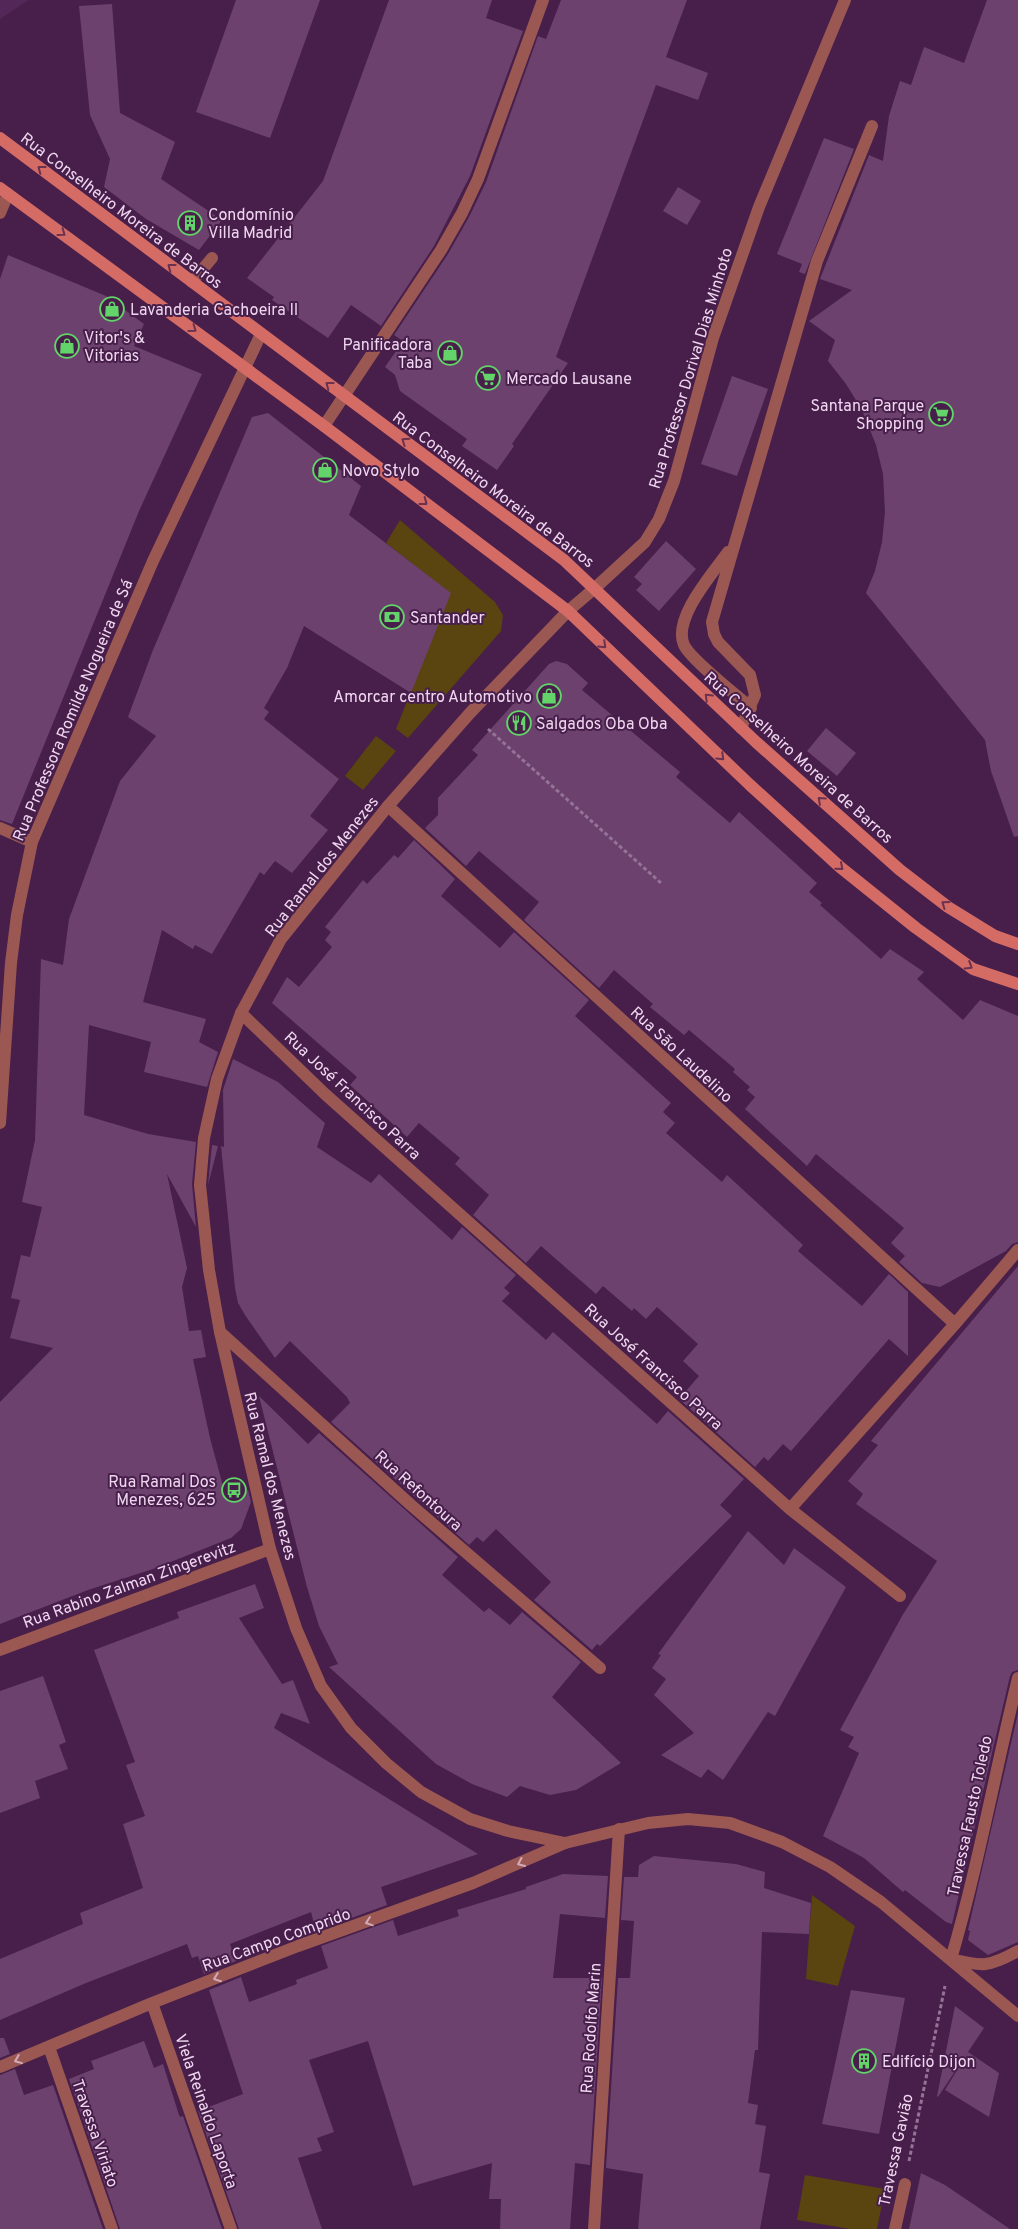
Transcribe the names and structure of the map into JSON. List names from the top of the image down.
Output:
{
  "streets": {
    "main road": ["Rua Conselheiro Moreira de Barros"],
    "street": [
      "Rua Professor Dorival Dias Minhoto",
      "Rua Professora Romilde Nogueira de Sá",
      "Rua Ramal dos Menezes",
      "Rua São Laudelino",
      "Rua José Francisco Parra",
      "Rua Refontoura",
      "Rua Rabino Zalman Zingerevitz",
      "Travessa Fausto Toledo",
      "Rua Campo Comprido",
      "Rua Rodolfo Marin",
      "Viela Reinaldo Laporta",
      "Travessa Viriato",
      "Travessa Gavião"
    ]
  },
  "crossings": [
    ["Rua Conselheiro Moreira de Barros", "Rua Professor Dorival Dias Minhoto"],
    ["Rua Conselheiro Moreira de Barros", "Rua Professora Romilde Nogueira de Sá"],
    ["Rua Conselheiro Moreira de Barros", "Rua Ramal dos Menezes"],
    ["Rua Professor Dorival Dias Minhoto", "Rua Ramal dos Menezes"],
    ["Rua Ramal dos Menezes", "Rua São Laudelino"],
    ["Rua Ramal dos Menezes", "Rua José Francisco Parra"],
    ["Rua Ramal dos Menezes", "Rua Refontoura"],
    ["Rua Ramal dos Menezes", "Rua Rabino Zalman Zingerevitz"],
    ["Rua Ramal dos Menezes", "Travessa Fausto Toledo"],
    ["Rua Ramal dos Menezes", "Rua Campo Comprido"],
    ["Rua Ramal dos Menezes", "Rua Rodolfo Marin"],
    ["Rua Ramal dos Menezes", "Travessa Gavião"],
    ["Travessa Fausto Toledo", "Travessa Gavião"],
    ["Rua Campo Comprido", "Viela Reinaldo Laporta"],
    ["Rua Campo Comprido", "Travessa Viriato"]
  ],
  "one_way": ["Rua Campo Comprido"],
  "places": {
    "building": ["Condomínio Villa Madrid", "Edifício Dijon"],
    "shop": [
      "Lavanderia Cachoeira II",
      "Vitor's & Vitorias",
      "Panificadora Taba",
      "Novo Stylo",
      "Amorcar centro Automotivo"
    ],
    "supermarket": ["Mercado Lausane", "Santana Parque Shopping"],
    "bank": ["Santander"],
    "restaurant": ["Salgados Oba Oba"],
    "bus stop": ["Rua Ramal Dos Menezes, 625"]
  }
}
